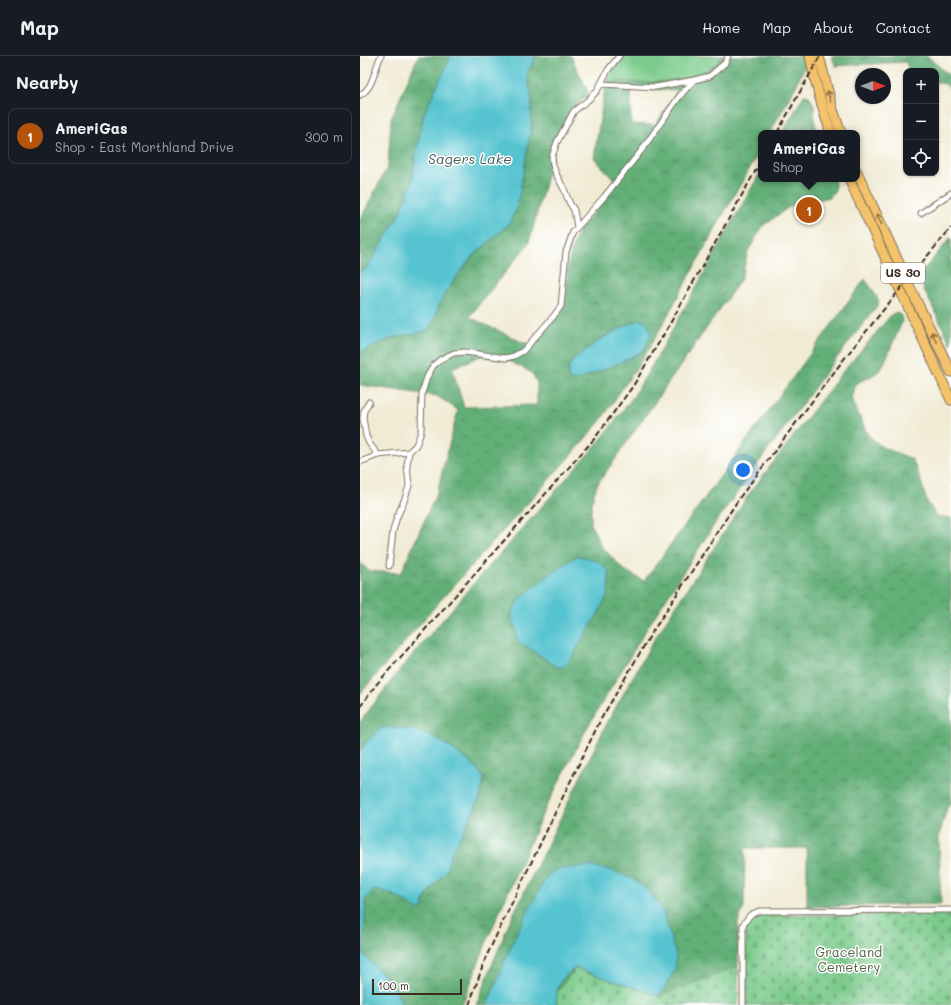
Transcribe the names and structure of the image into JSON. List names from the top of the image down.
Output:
{
  "streets": {
    "highway": ["US 30"]
  },
  "water": ["Sagers Lake"],
  "parks": ["Graceland Cemetery"],
  "scale_bar": "100 m",
  "north": "right",
  "page": {
    "header": "Map",
    "nav": [
      "Home",
      "Map",
      "About",
      "Contact"
    ],
    "heading": "Nearby",
    "map_buttons": ["+", "−"],
    "list": [
      {
        "mark": "1",
        "name": "AmeriGas",
        "note": "Shop · East Morthland Drive",
        "value": "300 m"
      }
    ],
    "popup": ["AmeriGas", "Shop"],
    "pins": "1",
    "scale": "100 m"
  }
}
